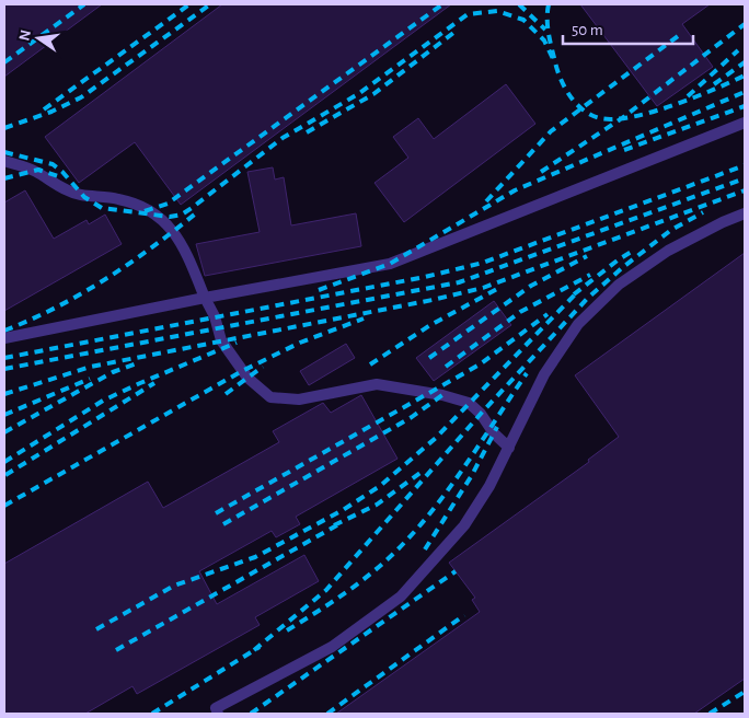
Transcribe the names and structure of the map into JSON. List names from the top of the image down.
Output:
{
  "scale_bar": "50 m",
  "north": "left"
}
